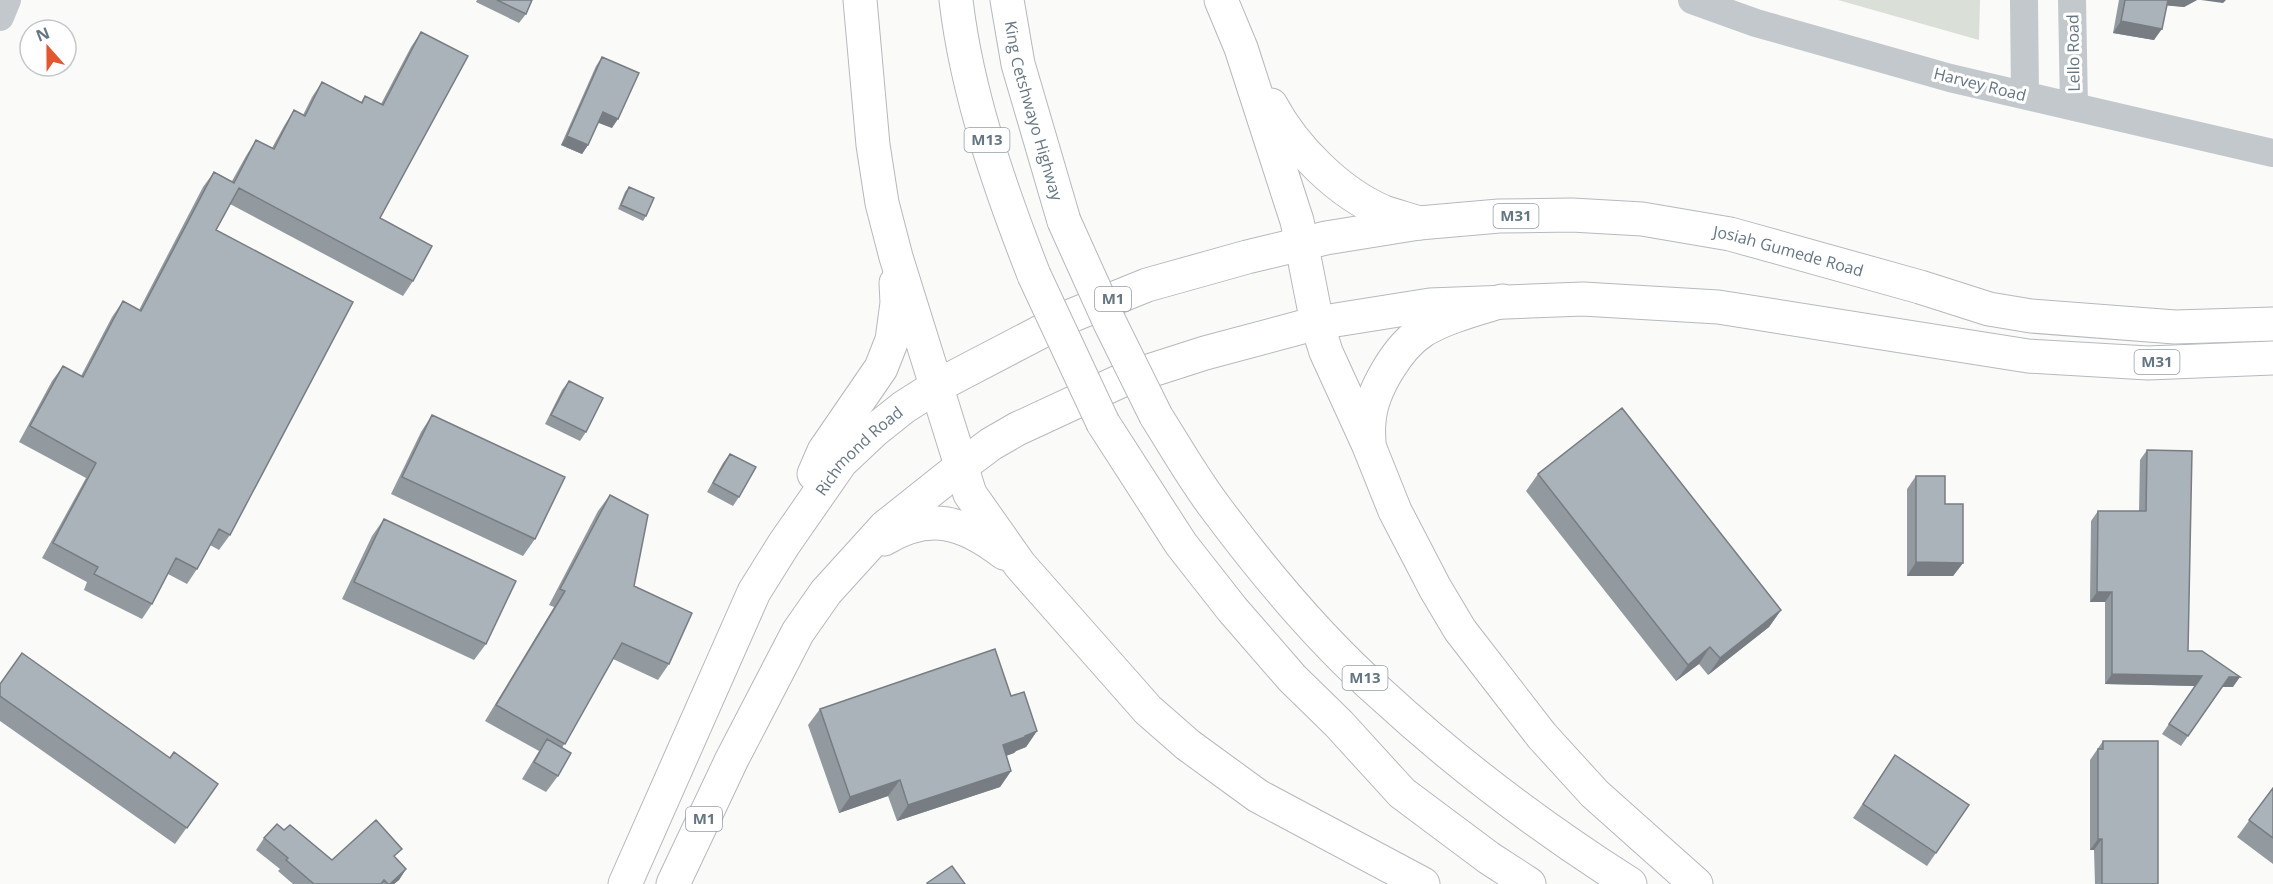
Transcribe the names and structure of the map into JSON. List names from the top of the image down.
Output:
{
  "streets": {
    "main road": [
      "King Cetshwayo Highway",
      "M13",
      "M31",
      "Josiah Gumede Road",
      "M1",
      "Richmond Road"
    ],
    "street": ["Lello Road", "Harvey Road"]
  },
  "crossings": [
    ["Lello Road", "Harvey Road"],
    ["M31", "M1"],
    ["Josiah Gumede Road", "Richmond Road"]
  ],
  "north": "top"
}
